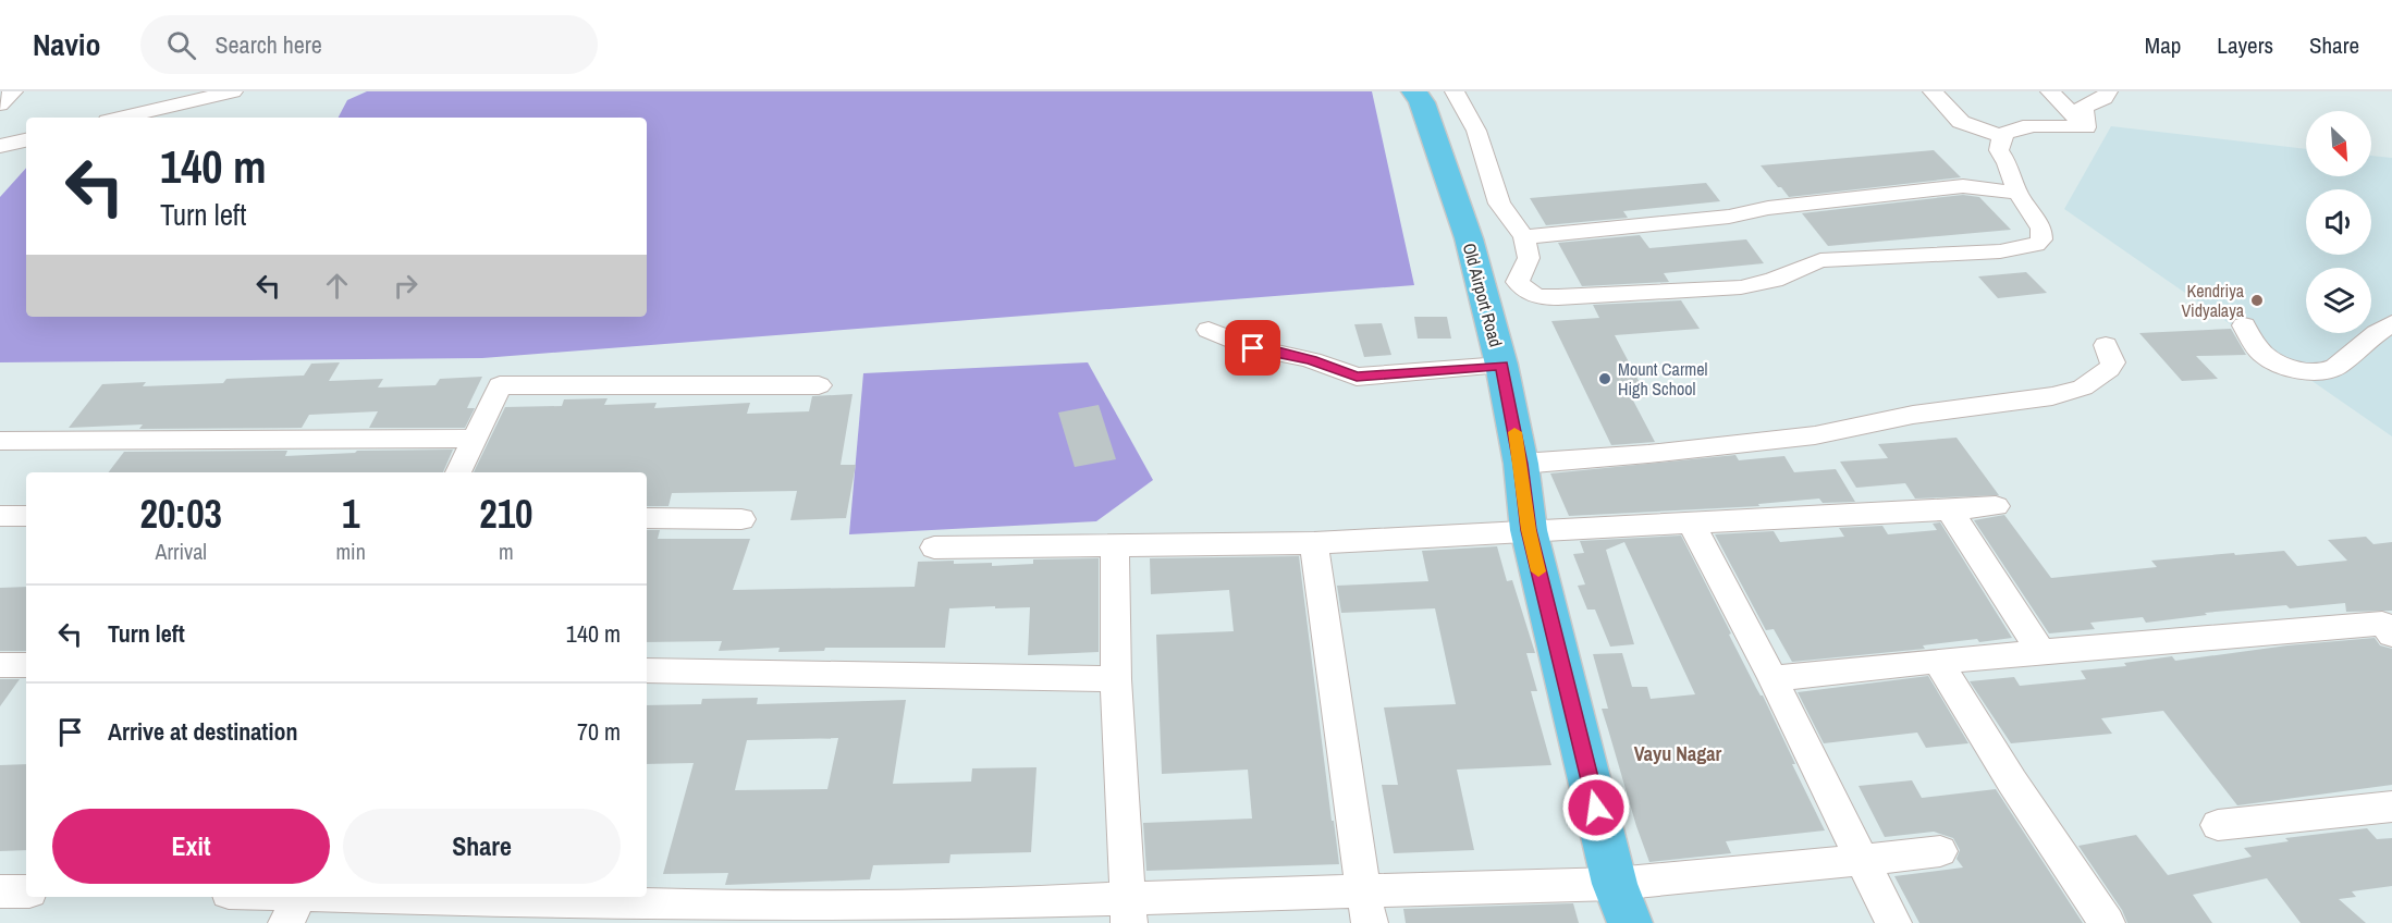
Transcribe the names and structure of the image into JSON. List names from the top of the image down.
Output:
{
  "streets": {
    "main road": ["Old Airport Road"]
  },
  "districts": ["Vayu Nagar"],
  "places": ["Kendriya Vidyalaya", "Mount Carmel High School"],
  "north": "bottom right",
  "page": {
    "header": "Navio",
    "search": "Search here",
    "nav": ["Map", "Layers", "Share"],
    "turn": ["140 m", "Turn left"],
    "eta": [
      "20:03",
      "Arrival",
      "1",
      "min",
      "210",
      "m"
    ],
    "list": [
      {
        "name": "Turn left",
        "value": "140 m"
      },
      {
        "name": "Arrive at destination",
        "value": "70 m"
      }
    ],
    "buttons": ["Exit", "Share"]
  }
}
